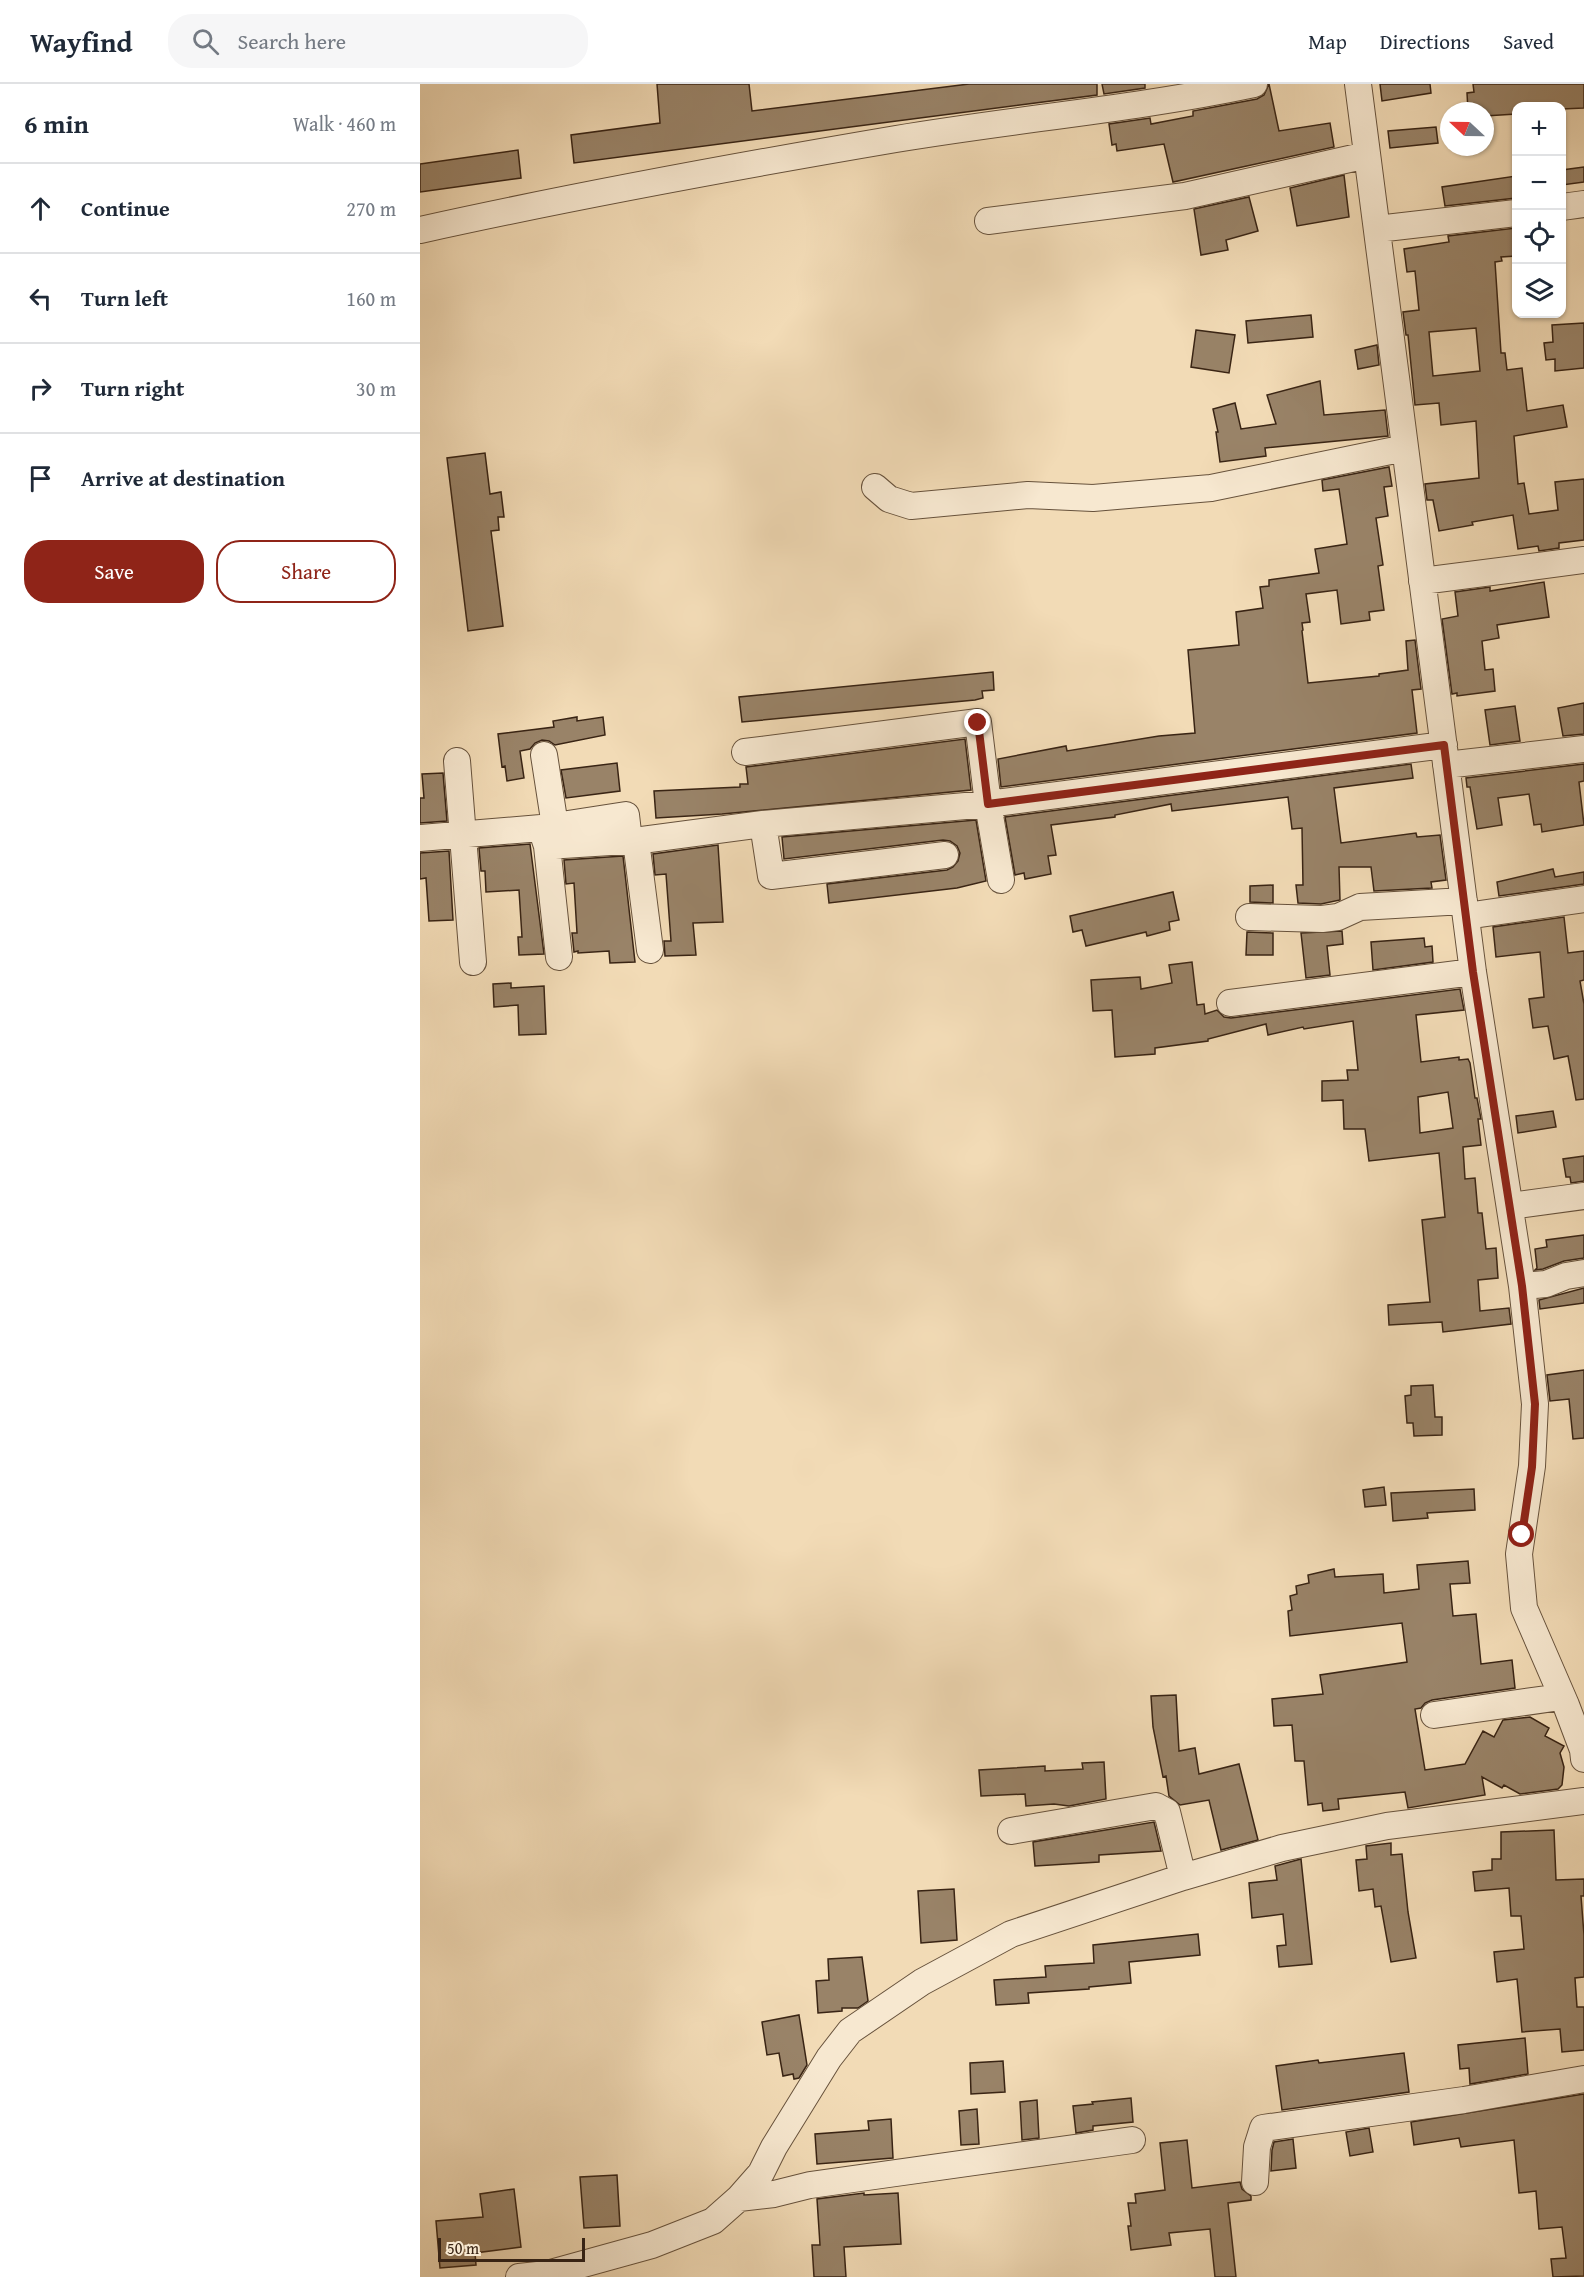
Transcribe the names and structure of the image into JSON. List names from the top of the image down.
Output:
{
  "scale_bar": "50 m",
  "north": "left",
  "page": {
    "header": "Wayfind",
    "search": "Search here",
    "nav": ["Map", "Directions", "Saved"],
    "heading": ["6 min", "Walk · 460 m"],
    "map_buttons": ["+", "−"],
    "list": [
      ["Continue", "270 m"],
      ["Turn left", "160 m"],
      ["Turn right", "30 m"],
      "Arrive at destination"
    ],
    "buttons": ["Save", "Share"],
    "scale": "50 m"
  }
}
